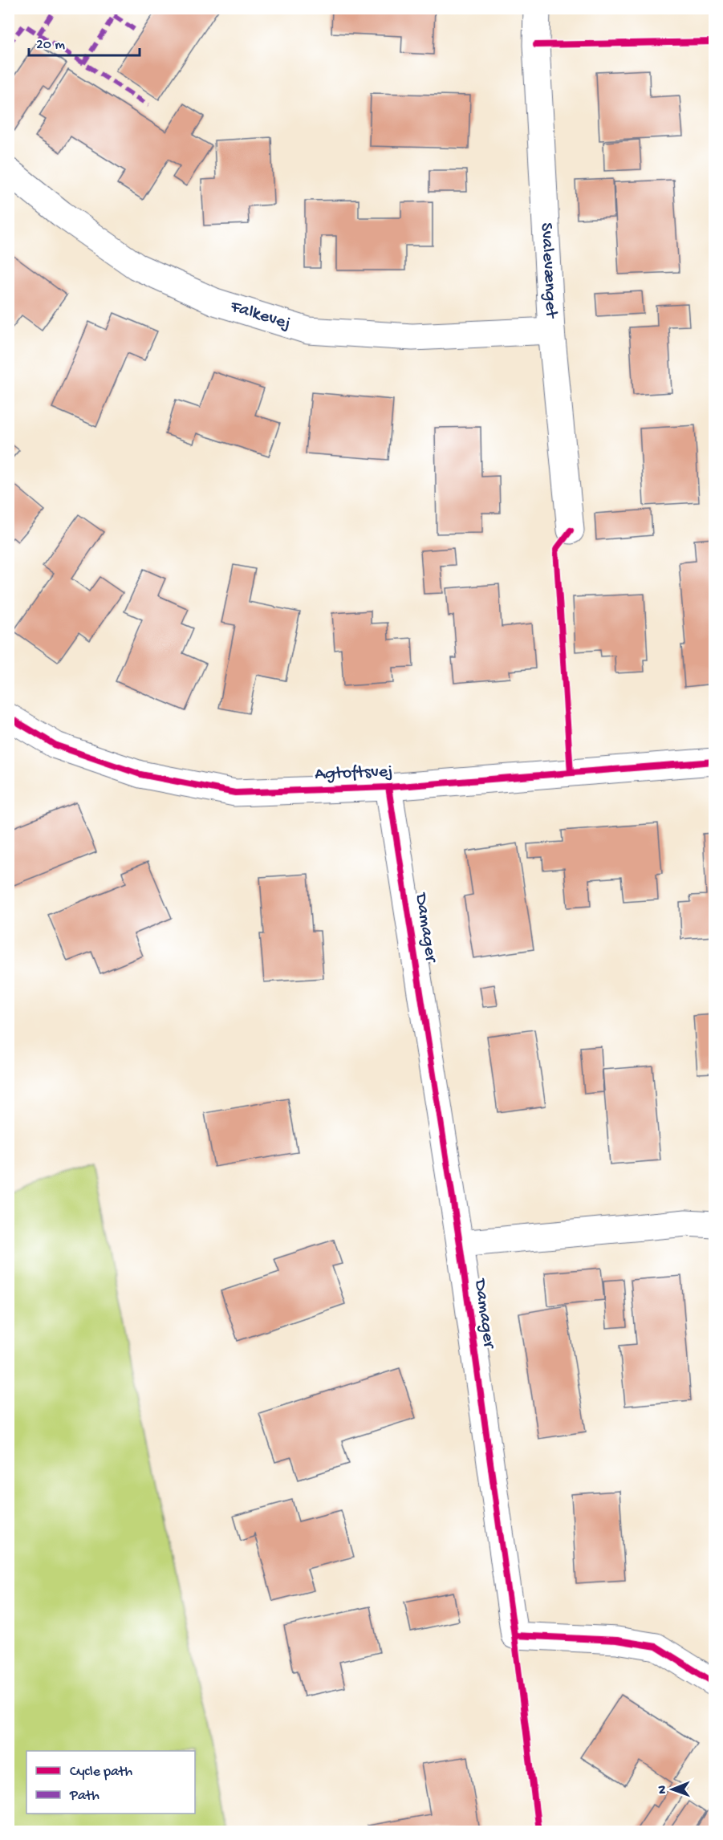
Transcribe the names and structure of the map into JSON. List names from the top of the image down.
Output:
{
  "streets": {
    "street": [
      "Svalevænget",
      "Falkevej",
      "Agtoftsvej",
      "Damager"
    ]
  },
  "crossings": [
    ["Svalevænget", "Falkevej"],
    ["Agtoftsvej", "Damager"]
  ],
  "legend": ["Cycle path", "Path"],
  "scale_bar": "20 m",
  "north": "left"
}
